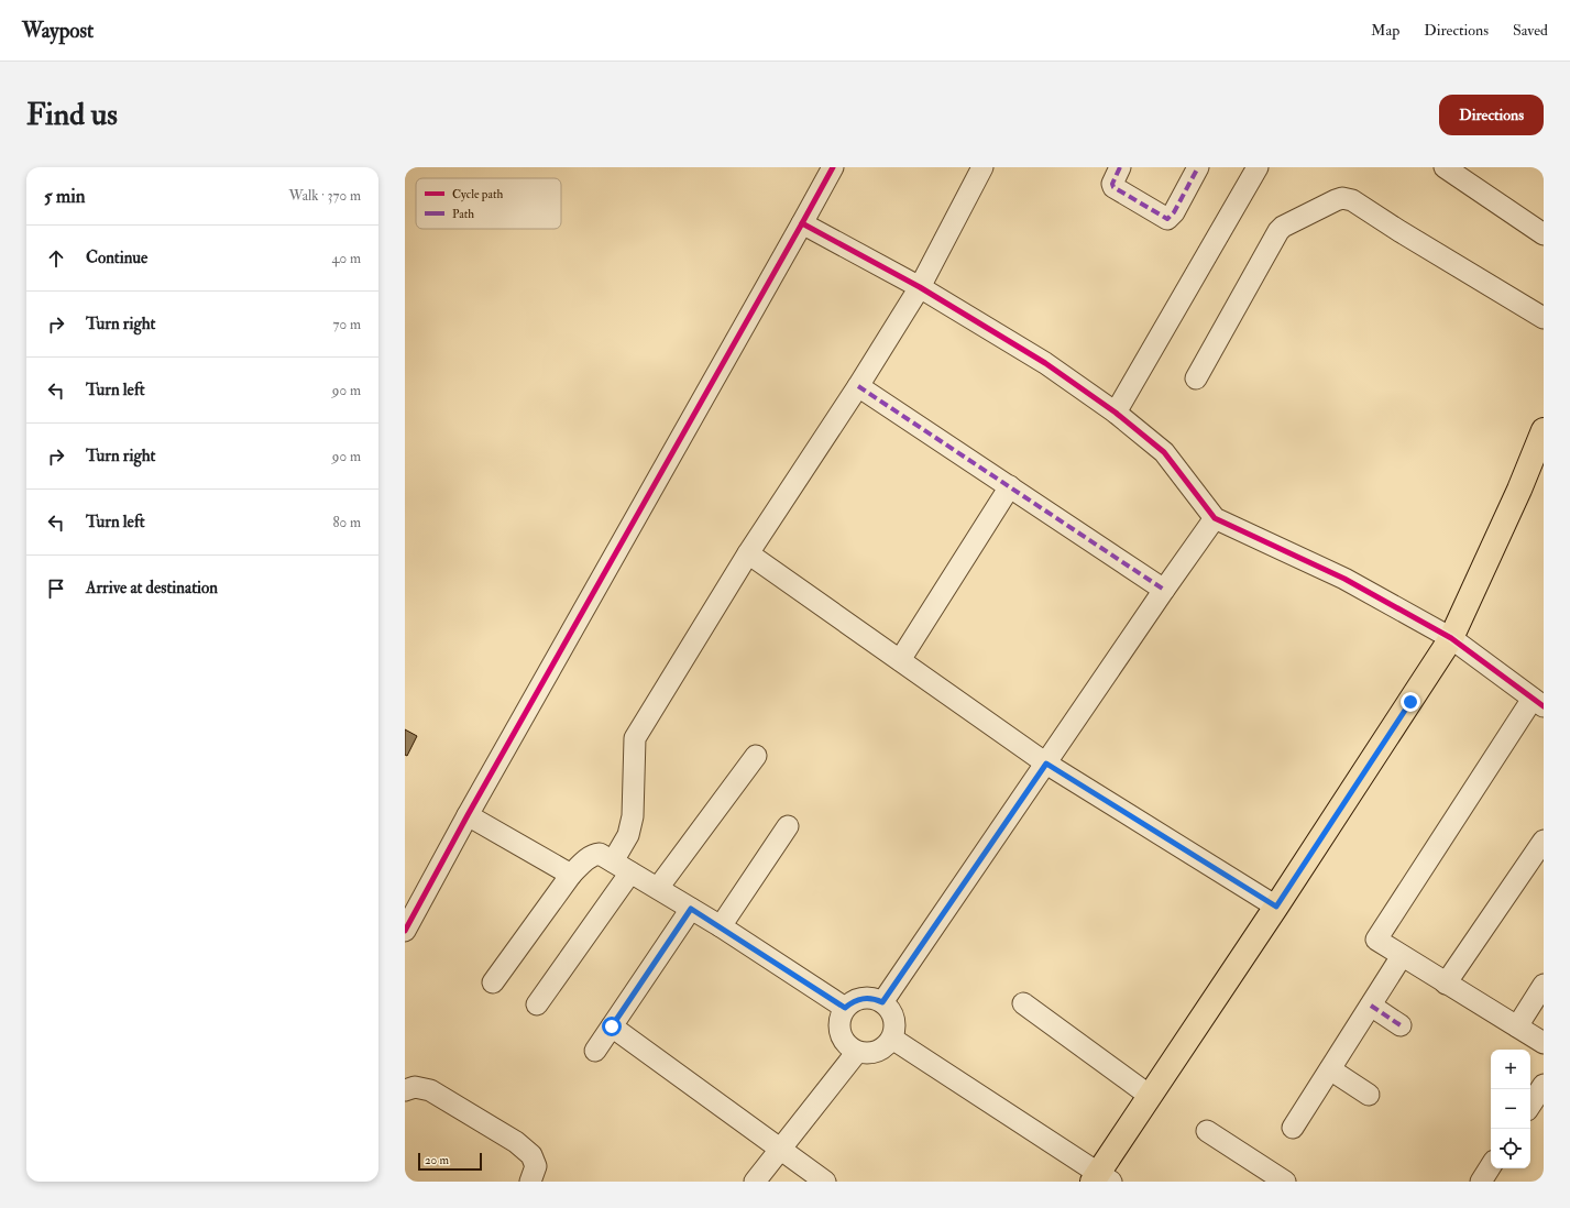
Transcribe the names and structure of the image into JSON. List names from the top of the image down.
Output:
{
  "legend": ["Cycle path", "Path"],
  "scale_bar": "20 m",
  "page": {
    "header": "Waypost",
    "nav": ["Map", "Directions", "Saved"],
    "buttons": "Directions",
    "title": "Find us",
    "heading": ["5 min", "Walk · 370 m"],
    "list": [
      ["Continue", "40 m"],
      ["Turn right", "70 m"],
      ["Turn left", "90 m"],
      ["Turn right", "90 m"],
      ["Turn left", "80 m"],
      "Arrive at destination"
    ],
    "map_buttons": ["+", "−"],
    "scale": "20 m"
  }
}
